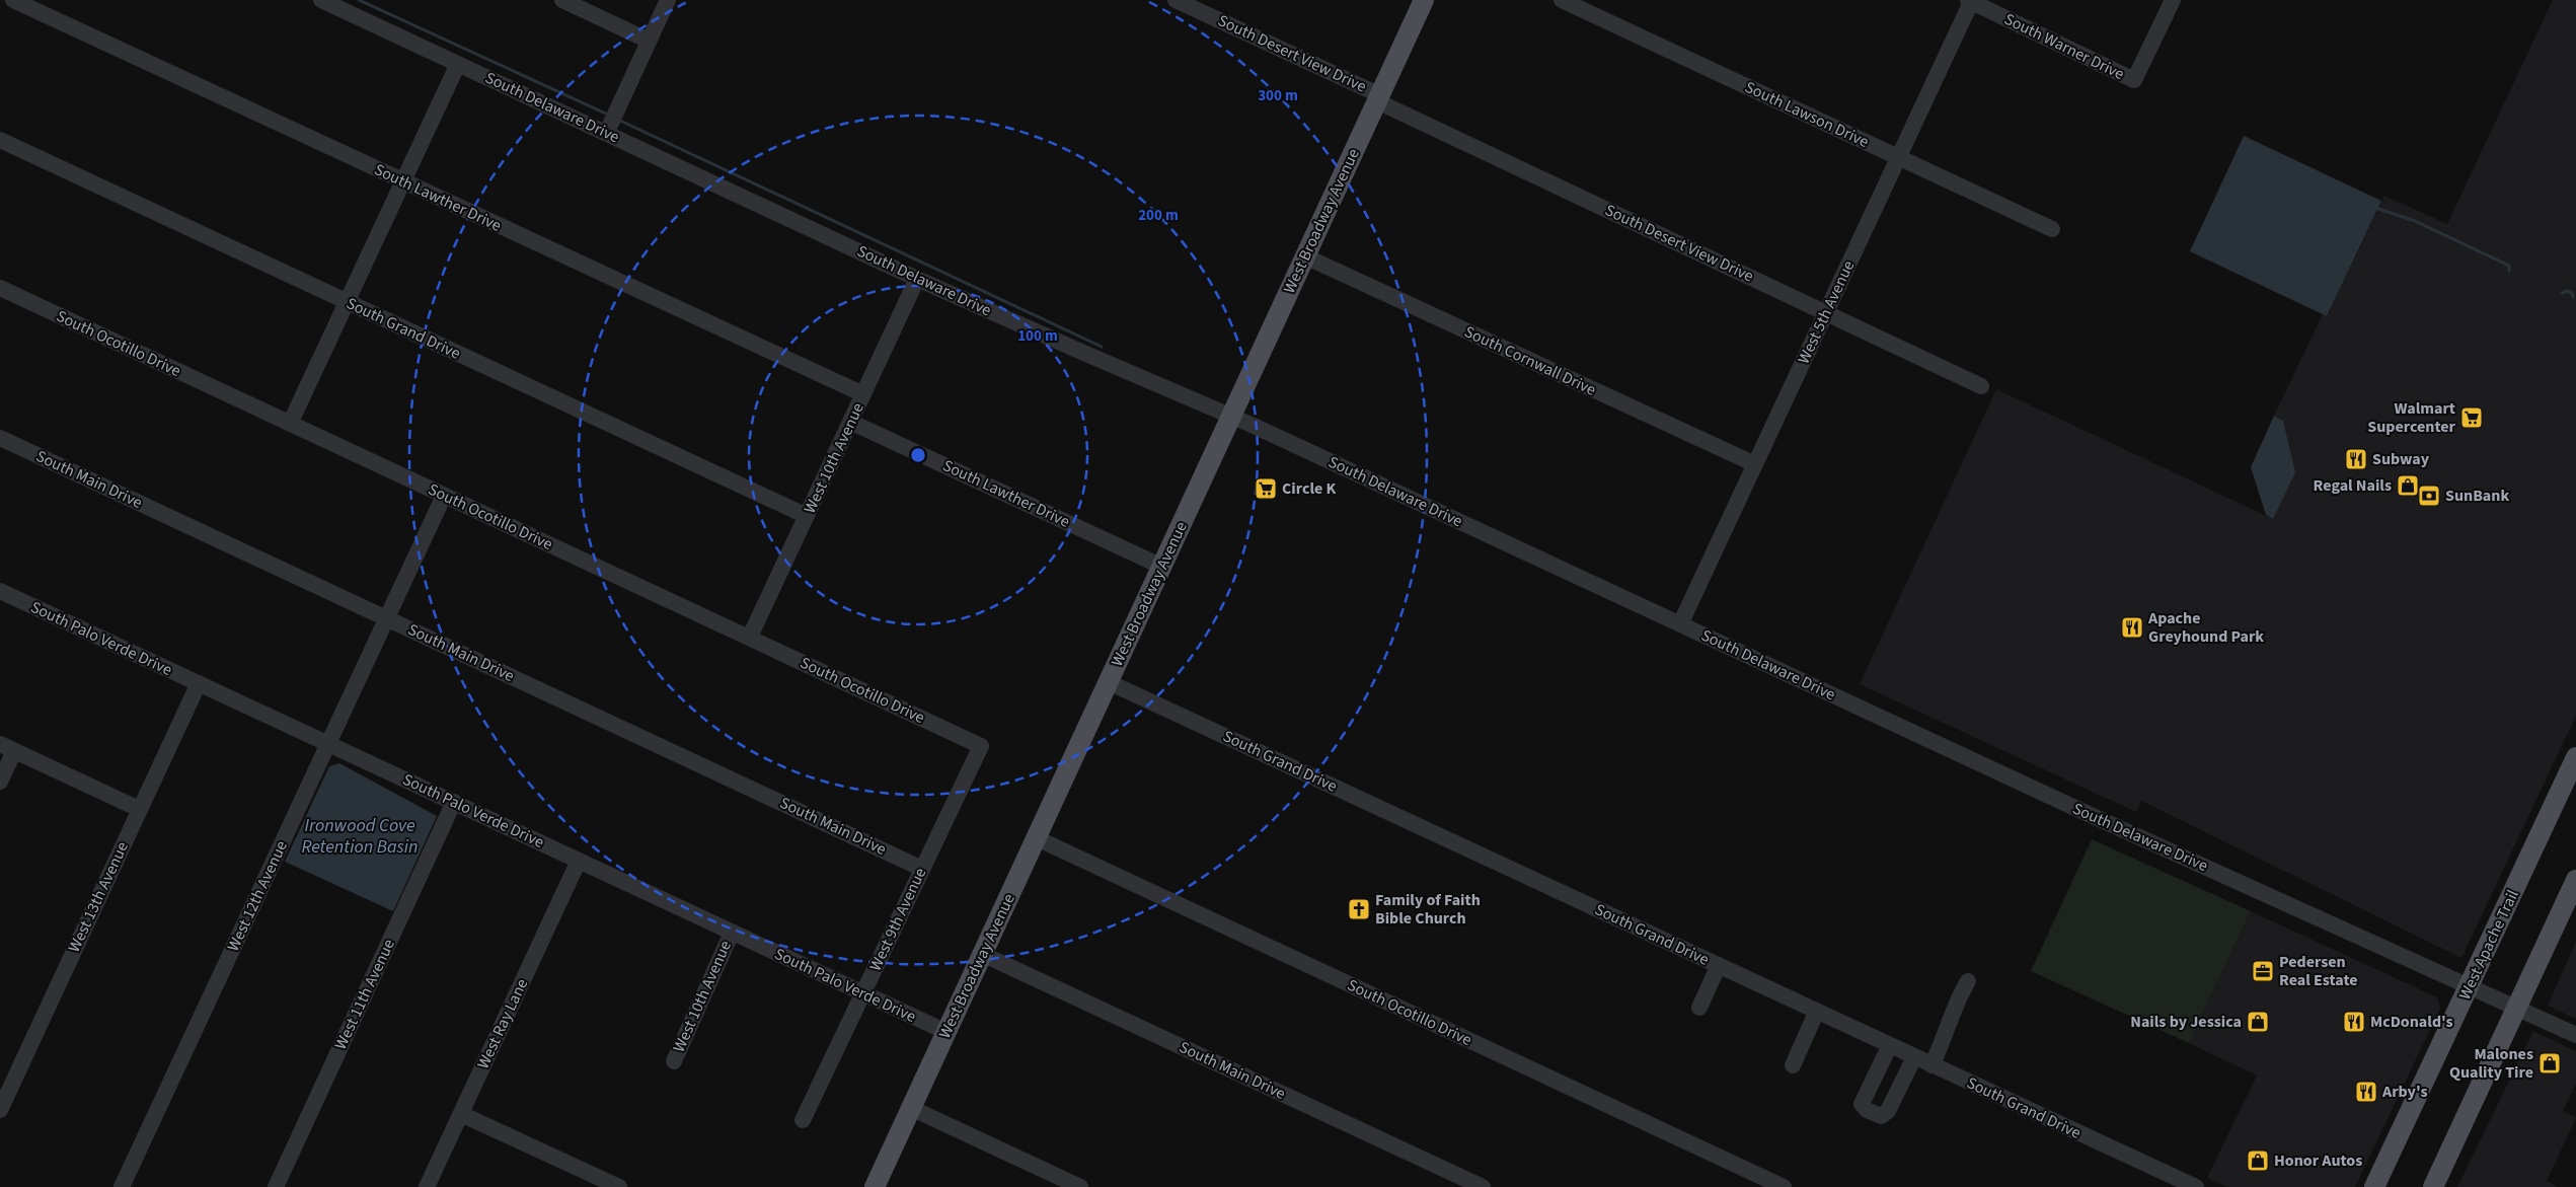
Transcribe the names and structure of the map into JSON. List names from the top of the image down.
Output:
{
  "streets": {
    "main road": ["West Broadway Avenue", "West Apache Trail"],
    "street": [
      "South Warner Drive",
      "South Desert View Drive",
      "South Delaware Drive",
      "South Lawson Drive",
      "South Lawther Drive",
      "West 5th Avenue",
      "South Grand Drive",
      "South Ocotillo Drive",
      "South Cornwall Drive",
      "West 10th Avenue",
      "South Main Drive",
      "South Palo Verde Drive",
      "West 12th Avenue",
      "West 13th Avenue",
      "West 9th Avenue",
      "West 11th Avenue",
      "West Ray Lane"
    ]
  },
  "crossings": [
    ["South Warner Drive", "West 5th Avenue"],
    ["South Desert View Drive", "West Broadway Avenue"],
    ["South Desert View Drive", "West 5th Avenue"],
    ["South Delaware Drive", "West Broadway Avenue"],
    ["South Delaware Drive", "West 5th Avenue"],
    ["South Delaware Drive", "West 10th Avenue"],
    ["South Delaware Drive", "West Apache Trail"],
    ["South Lawson Drive", "West 5th Avenue"],
    ["South Lawther Drive", "West Broadway Avenue"],
    ["South Lawther Drive", "West 10th Avenue"],
    ["West Broadway Avenue", "South Grand Drive"],
    ["West Broadway Avenue", "South Ocotillo Drive"],
    ["West Broadway Avenue", "South Cornwall Drive"],
    ["West Broadway Avenue", "South Main Drive"],
    ["West Broadway Avenue", "South Palo Verde Drive"],
    ["West 5th Avenue", "South Cornwall Drive"],
    ["South Grand Drive", "West 10th Avenue"],
    ["South Ocotillo Drive", "West 10th Avenue"],
    ["South Ocotillo Drive", "West 12th Avenue"],
    ["South Ocotillo Drive", "West 9th Avenue"],
    ["West 10th Avenue", "South Palo Verde Drive"],
    ["South Main Drive", "West 12th Avenue"],
    ["South Main Drive", "West 9th Avenue"],
    ["South Palo Verde Drive", "West 12th Avenue"],
    ["South Palo Verde Drive", "West 13th Avenue"],
    ["South Palo Verde Drive", "West 9th Avenue"],
    ["South Palo Verde Drive", "West 11th Avenue"],
    ["South Palo Verde Drive", "West Ray Lane"]
  ],
  "water": ["Ironwood Cove Retention Basin"],
  "places": {
    "supermarket": ["Walmart Supercenter", "Circle K"],
    "restaurant": [
      "Subway",
      "Apache Greyhound Park",
      "McDonald's",
      "Arby's"
    ],
    "shop": [
      "Regal Nails",
      "Nails by Jessica",
      "Malones Quality Tire",
      "Honor Autos"
    ],
    "bank": ["SunBank"],
    "church": ["Family of Faith Bible Church"],
    "office": ["Pedersen Real Estate"]
  },
  "rings": ["300 m", "200 m", "100 m"]
}
